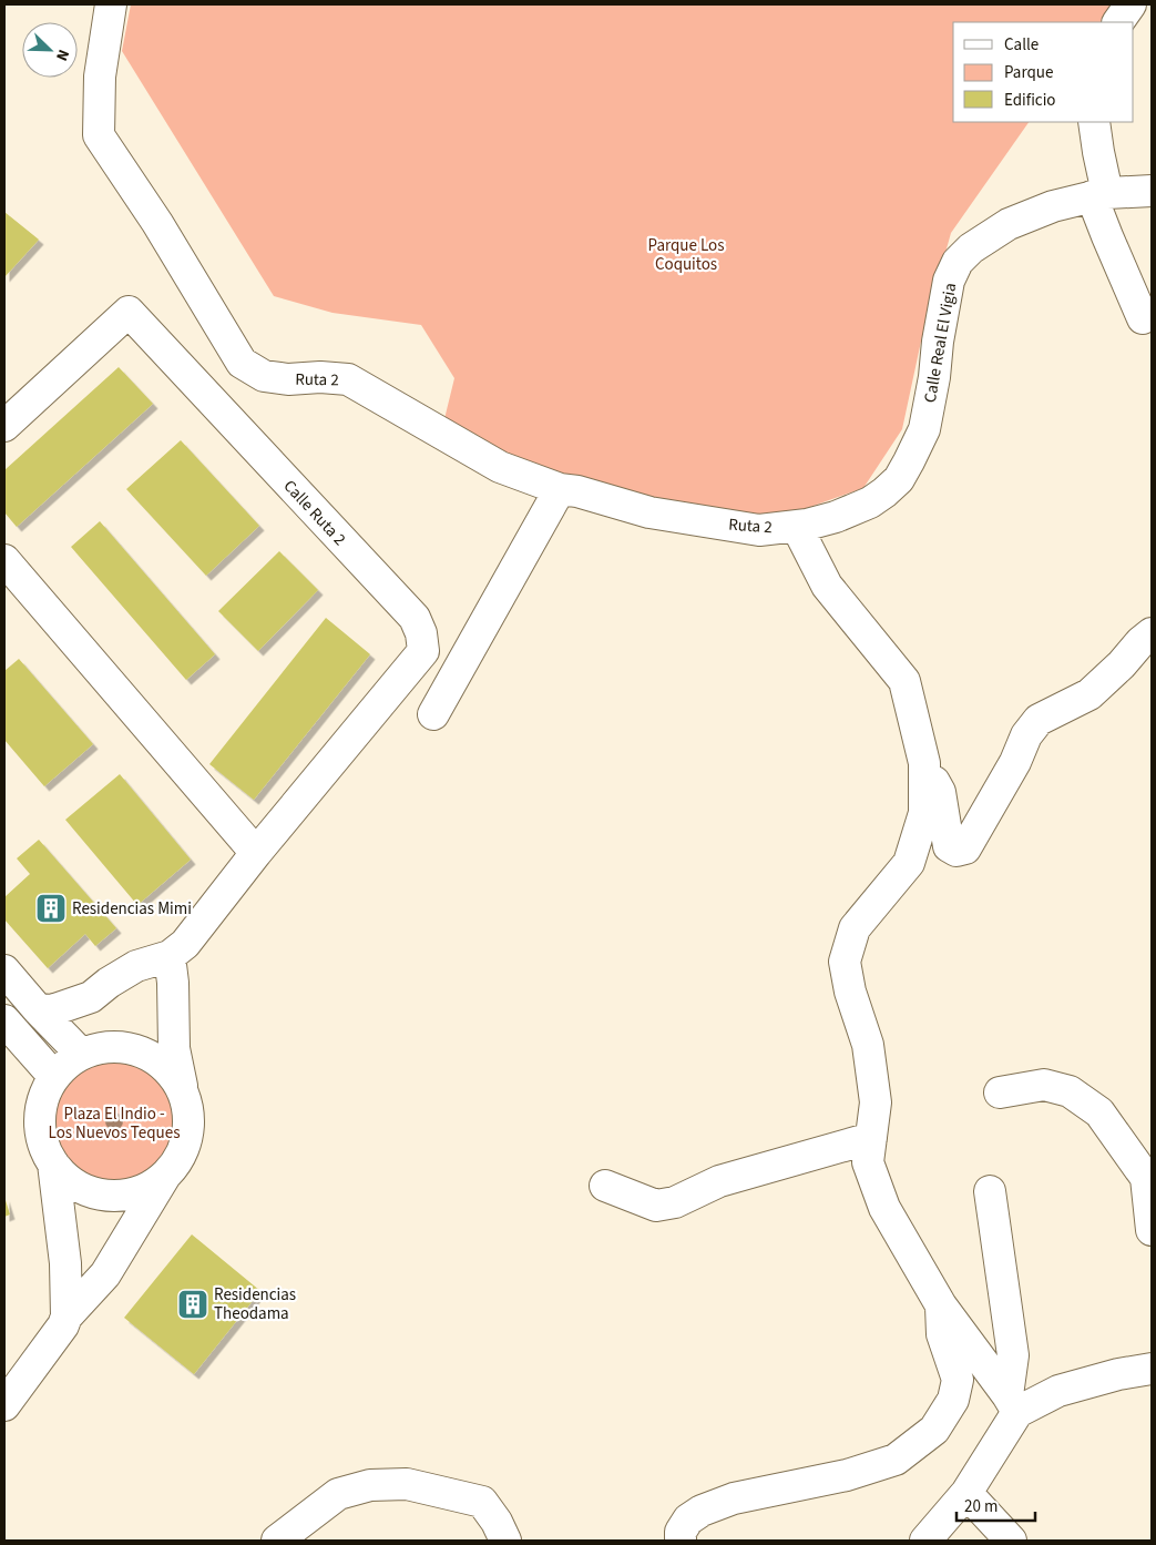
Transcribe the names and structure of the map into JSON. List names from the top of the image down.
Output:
{
  "streets": {
    "street": ["Calle Real El Vigia", "Ruta 2", "Calle Ruta 2"]
  },
  "crossings": [
    ["Calle Real El Vigia", "Ruta 2"]
  ],
  "parks": ["Parque Los Coquitos", "Plaza El Indio - Los Nuevos Teques"],
  "places": {
    "building": ["Residencias Mimi", "Residencias Theodama"]
  },
  "legend": ["Calle", "Parque", "Edificio"],
  "scale_bar": "20 m",
  "north": "bottom right"
}
